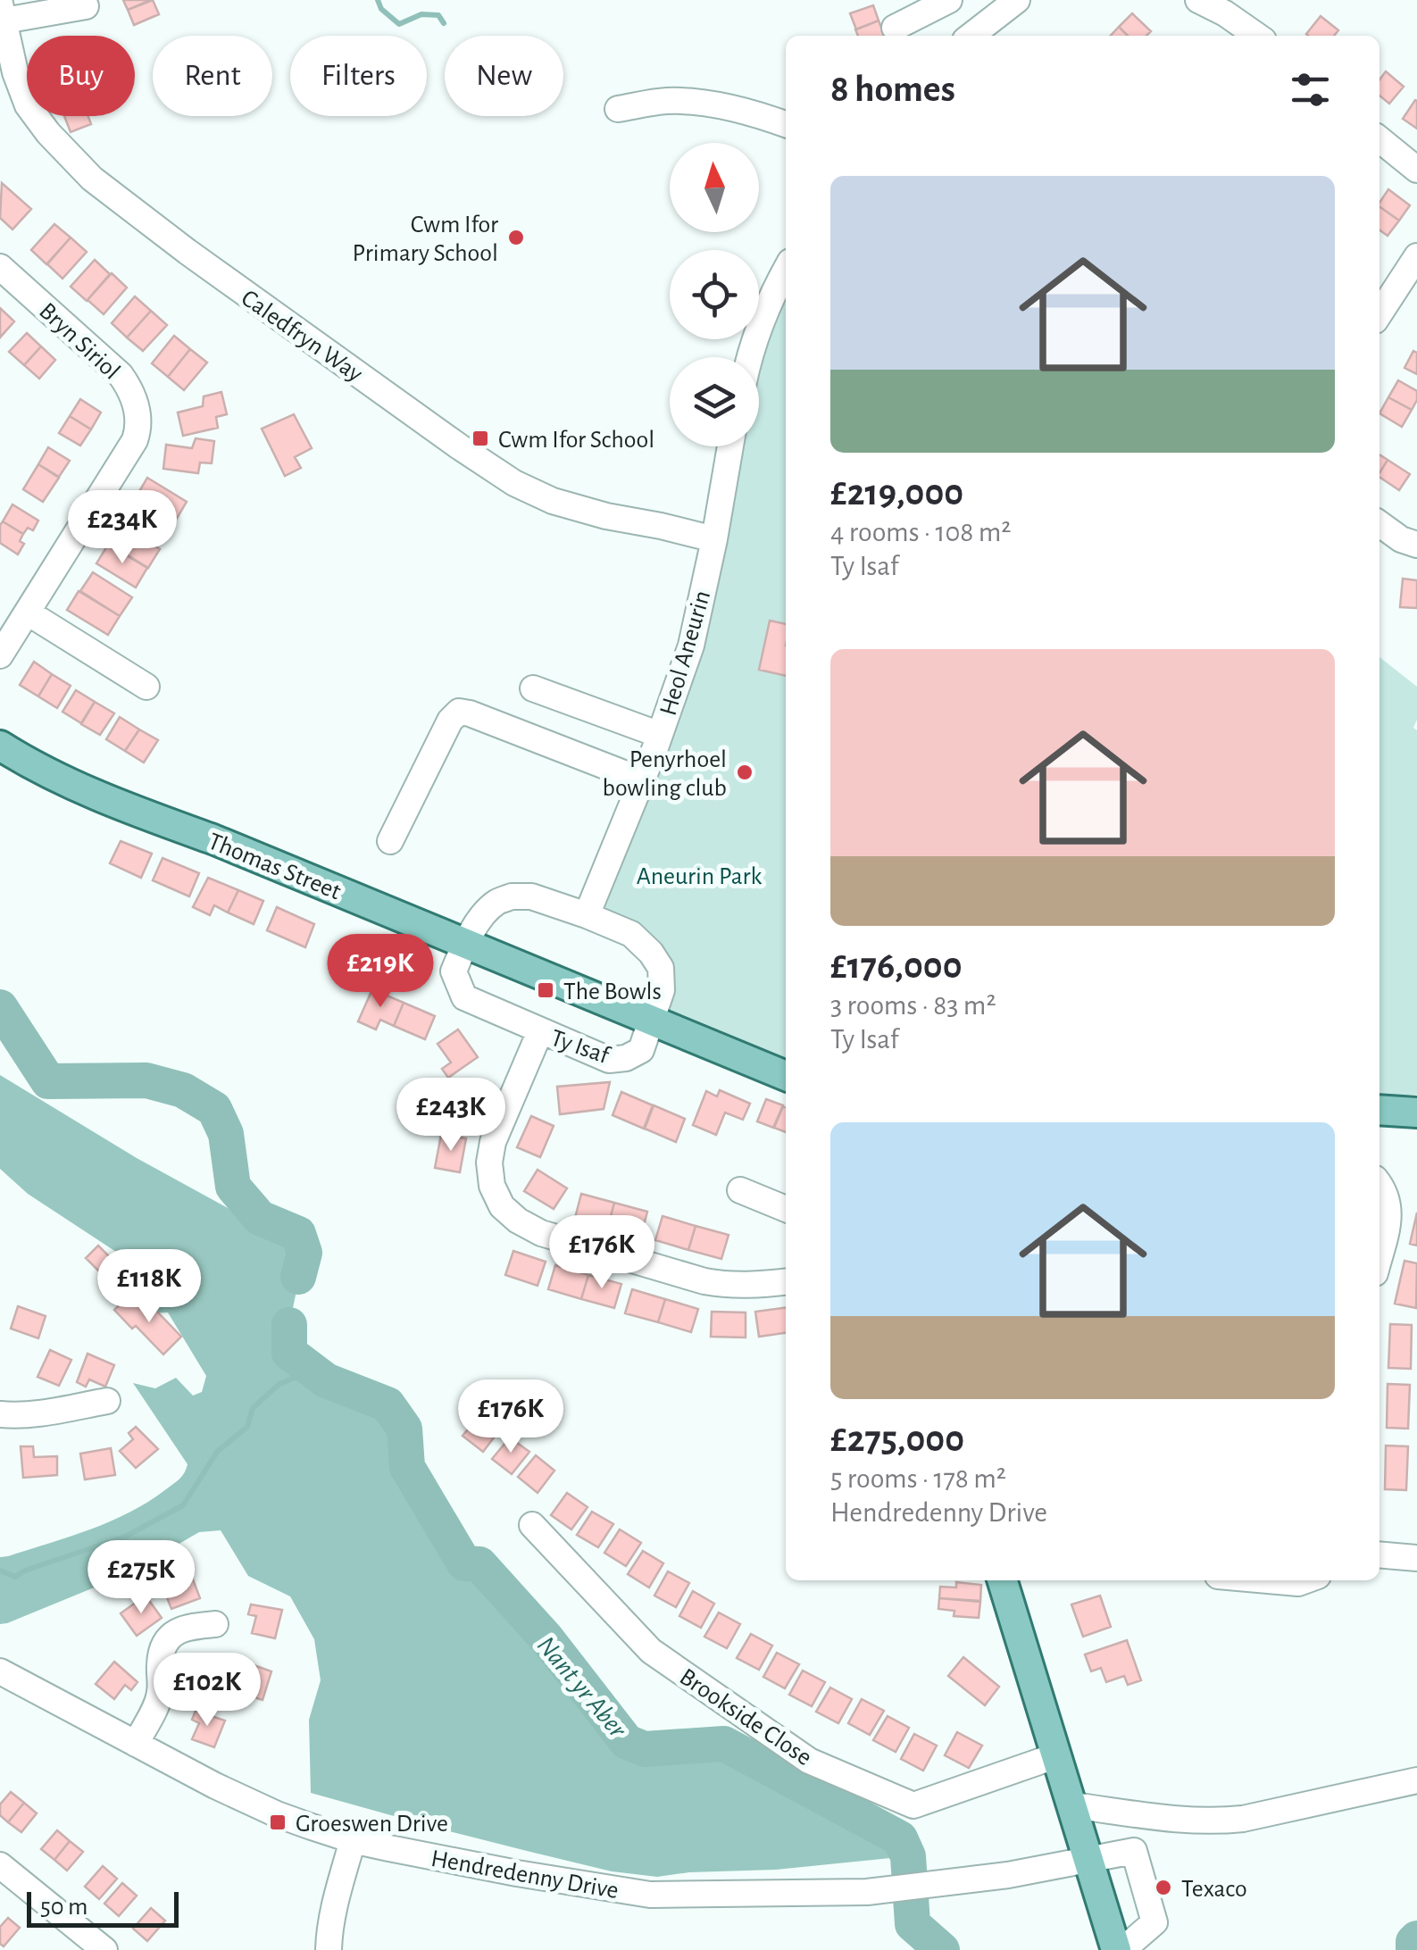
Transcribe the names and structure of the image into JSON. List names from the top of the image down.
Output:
{
  "streets": {
    "main road": ["Thomas Street"],
    "street": [
      "Caledfryn Way",
      "Bryn Siriol",
      "Heol Aneurin",
      "Ty Isaf",
      "Brookside Close",
      "Hendredenny Drive"
    ]
  },
  "crossings": [
    ["Caledfryn Way", "Heol Aneurin"],
    ["Thomas Street", "Ty Isaf"]
  ],
  "water": ["Nant yr Aber"],
  "parks": ["Aneurin Park"],
  "places": {
    "other": ["Cwm Ifor Primary School", "Penyrhoel bowling club", "Texaco"],
    "transit": ["Cwm Ifor School", "The Bowls", "Groeswen Drive"]
  },
  "scale_bar": "50 m",
  "north": "top",
  "page": {
    "chip": [
      "Buy",
      "Rent",
      "Filters",
      "New"
    ],
    "heading": "8 homes",
    "list": [
      {
        "name": "£219,000",
        "note": "4 rooms · 108 m² · Ty Isaf"
      },
      {
        "name": "£176,000",
        "note": "3 rooms · 83 m² · Ty Isaf"
      },
      {
        "name": "£275,000",
        "note": "5 rooms · 178 m² · Hendredenny Drive"
      }
    ],
    "price": [
      "£234K",
      "£219K",
      "£243K",
      "£176K",
      "£118K",
      "£176K",
      "£275K",
      "£102K"
    ],
    "scale": "50 m"
  }
}
